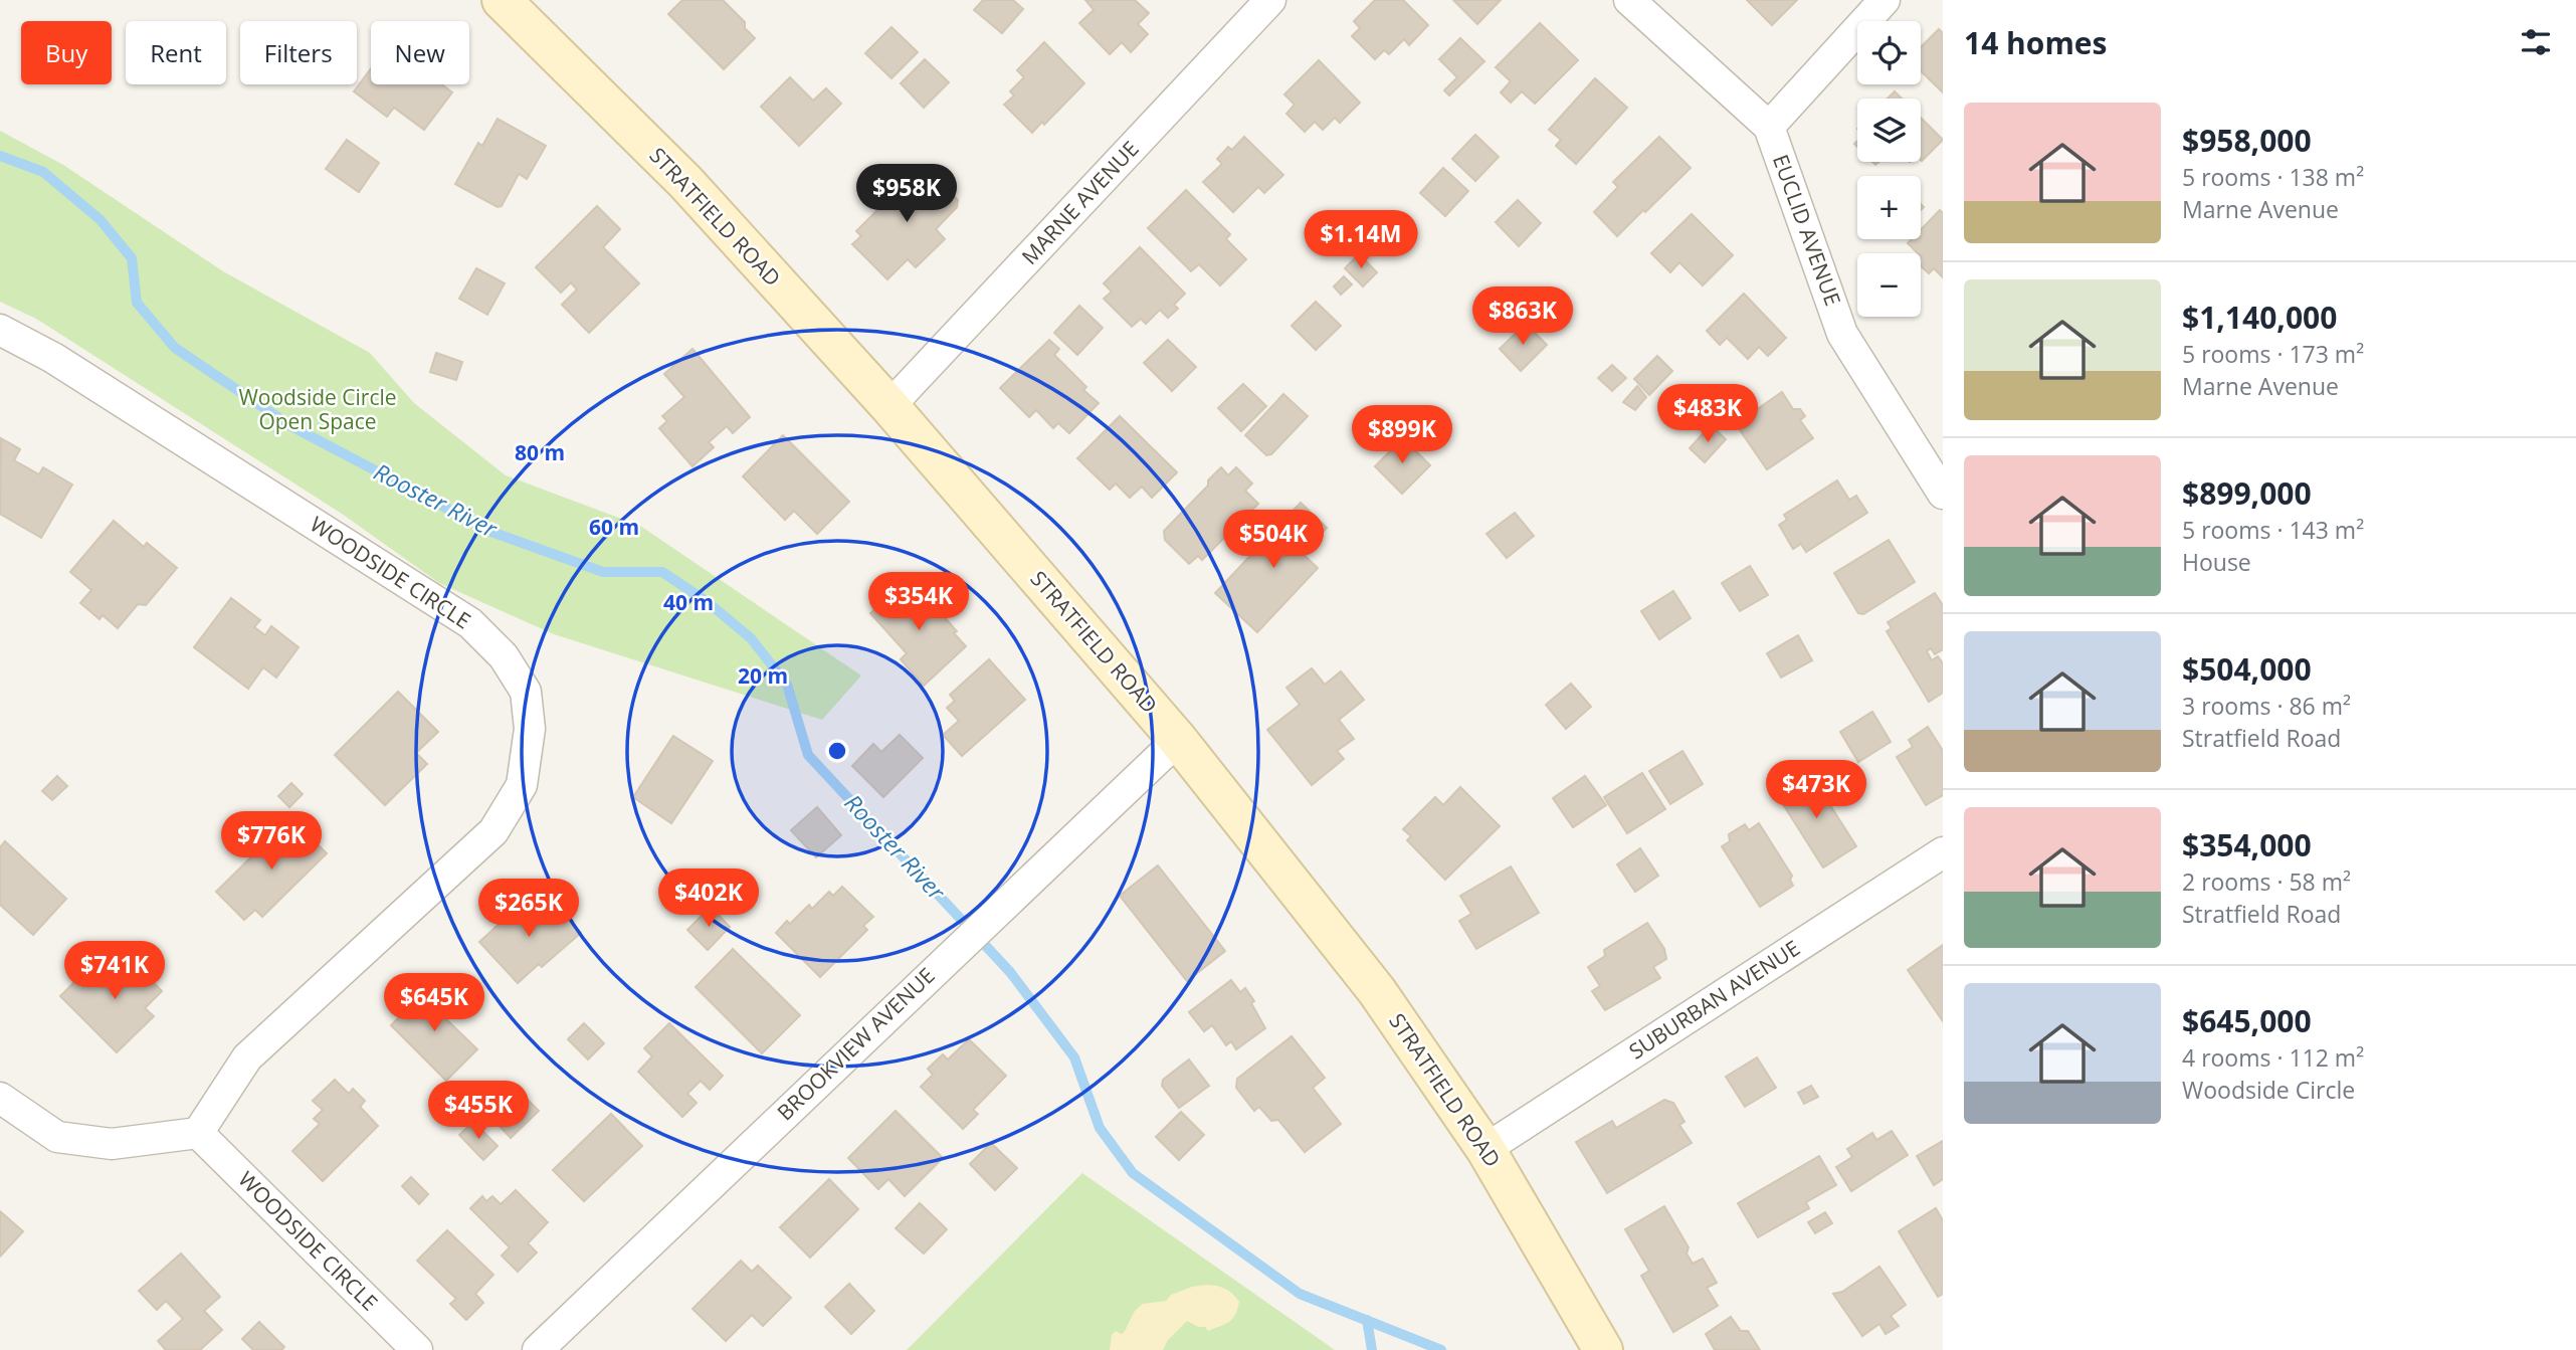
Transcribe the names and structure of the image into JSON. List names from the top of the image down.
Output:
{
  "streets": {
    "main road": ["STRATFIELD ROAD"],
    "street": [
      "MARNE AVENUE",
      "EUCLID AVENUE",
      "WOODSIDE CIRCLE",
      "SUBURBAN AVENUE",
      "BROOKVIEW AVENUE"
    ]
  },
  "crossings": [
    ["MARNE AVENUE", "STRATFIELD ROAD"],
    ["STRATFIELD ROAD", "SUBURBAN AVENUE"],
    ["STRATFIELD ROAD", "BROOKVIEW AVENUE"]
  ],
  "water": ["Rooster River"],
  "parks": ["Woodside Circle Open Space"],
  "page": {
    "heading": "14 homes",
    "map_buttons": ["+", "−"],
    "chip": [
      "Buy",
      "Rent",
      "Filters",
      "New"
    ],
    "list": [
      {
        "name": "$958,000",
        "note": "5 rooms · 138 m² · Marne Avenue"
      },
      {
        "name": "$1,140,000",
        "note": "5 rooms · 173 m² · Marne Avenue"
      },
      {
        "name": "$899,000",
        "note": "5 rooms · 143 m² · House"
      },
      {
        "name": "$504,000",
        "note": "3 rooms · 86 m² · Stratfield Road"
      },
      {
        "name": "$354,000",
        "note": "2 rooms · 58 m² · Stratfield Road"
      },
      {
        "name": "$645,000",
        "note": "4 rooms · 112 m² · Woodside Circle"
      }
    ],
    "price": [
      "$958K",
      "$1.14M",
      "$863K",
      "$483K",
      "$899K",
      "$504K",
      "$354K",
      "$473K",
      "$776K",
      "$402K",
      "$265K",
      "$741K",
      "$645K",
      "$455K"
    ]
  },
  "rings": [
    "80 m",
    "60 m",
    "40 m",
    "20 m"
  ]
}
